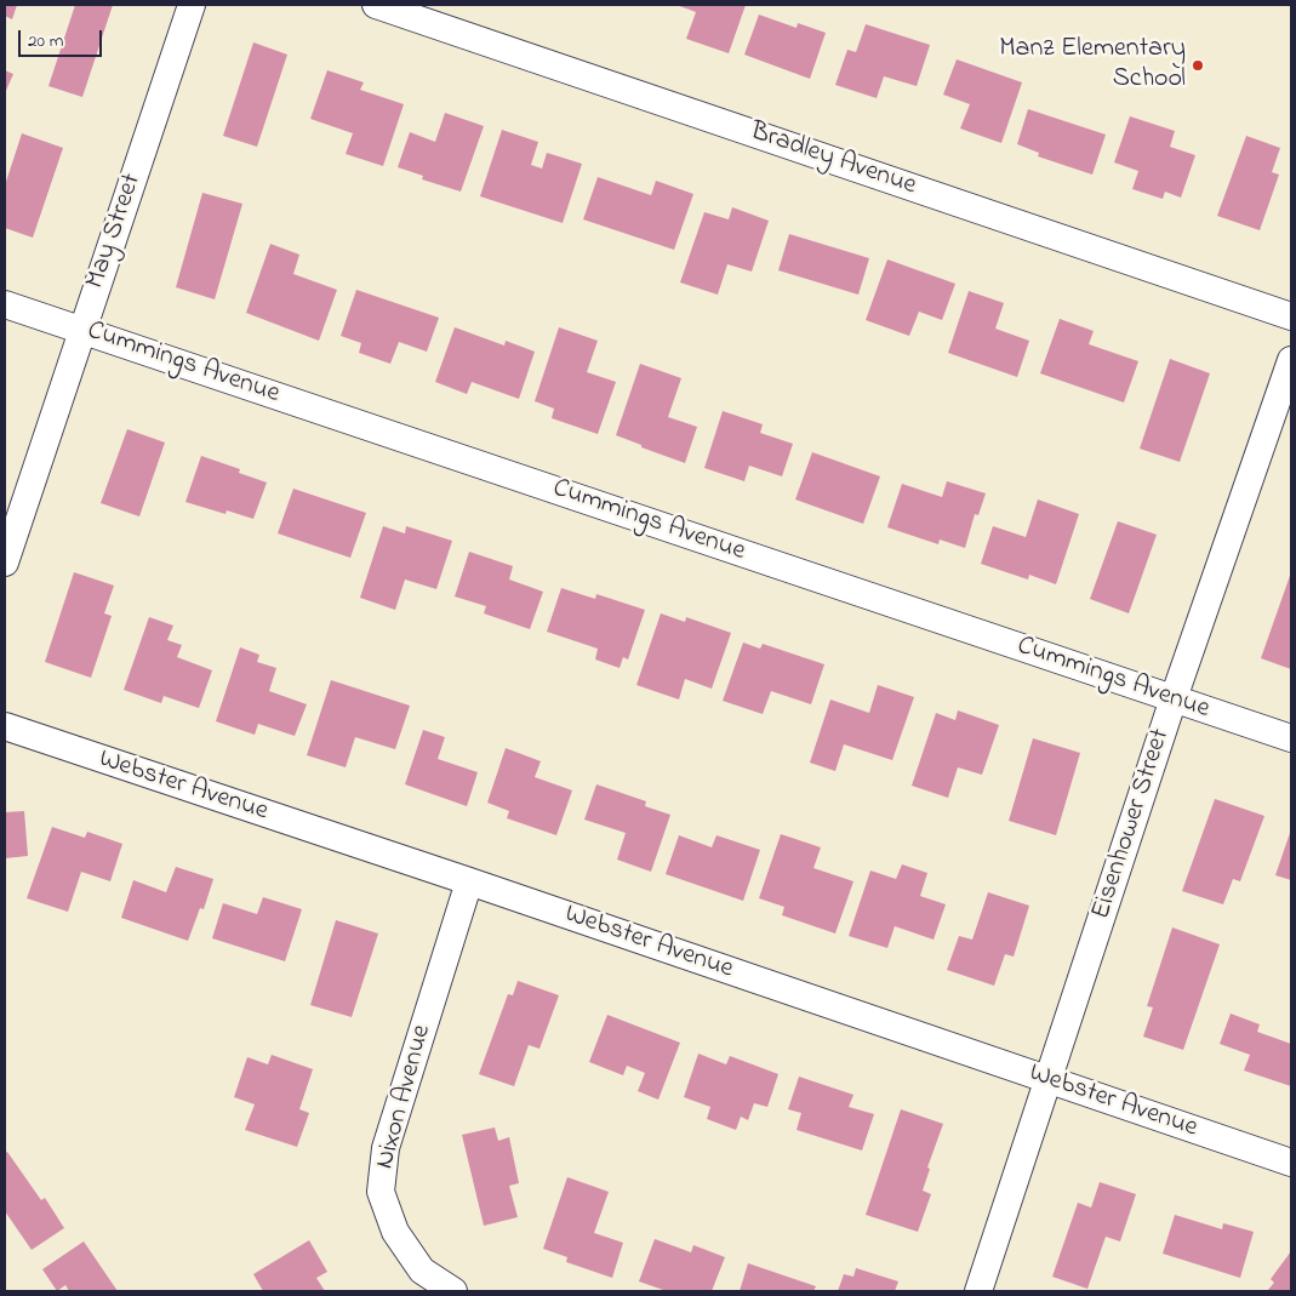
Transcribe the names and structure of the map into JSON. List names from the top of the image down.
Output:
{
  "streets": {
    "street": [
      "Bradley Avenue",
      "May Street",
      "Cummings Avenue",
      "Webster Avenue",
      "Eisenhower Street",
      "Nixon Avenue"
    ]
  },
  "crossings": [
    ["May Street", "Cummings Avenue"],
    ["Cummings Avenue", "Eisenhower Street"],
    ["Webster Avenue", "Eisenhower Street"],
    ["Webster Avenue", "Nixon Avenue"]
  ],
  "places": ["Manz Elementary School"],
  "scale_bar": "20 m"
}
